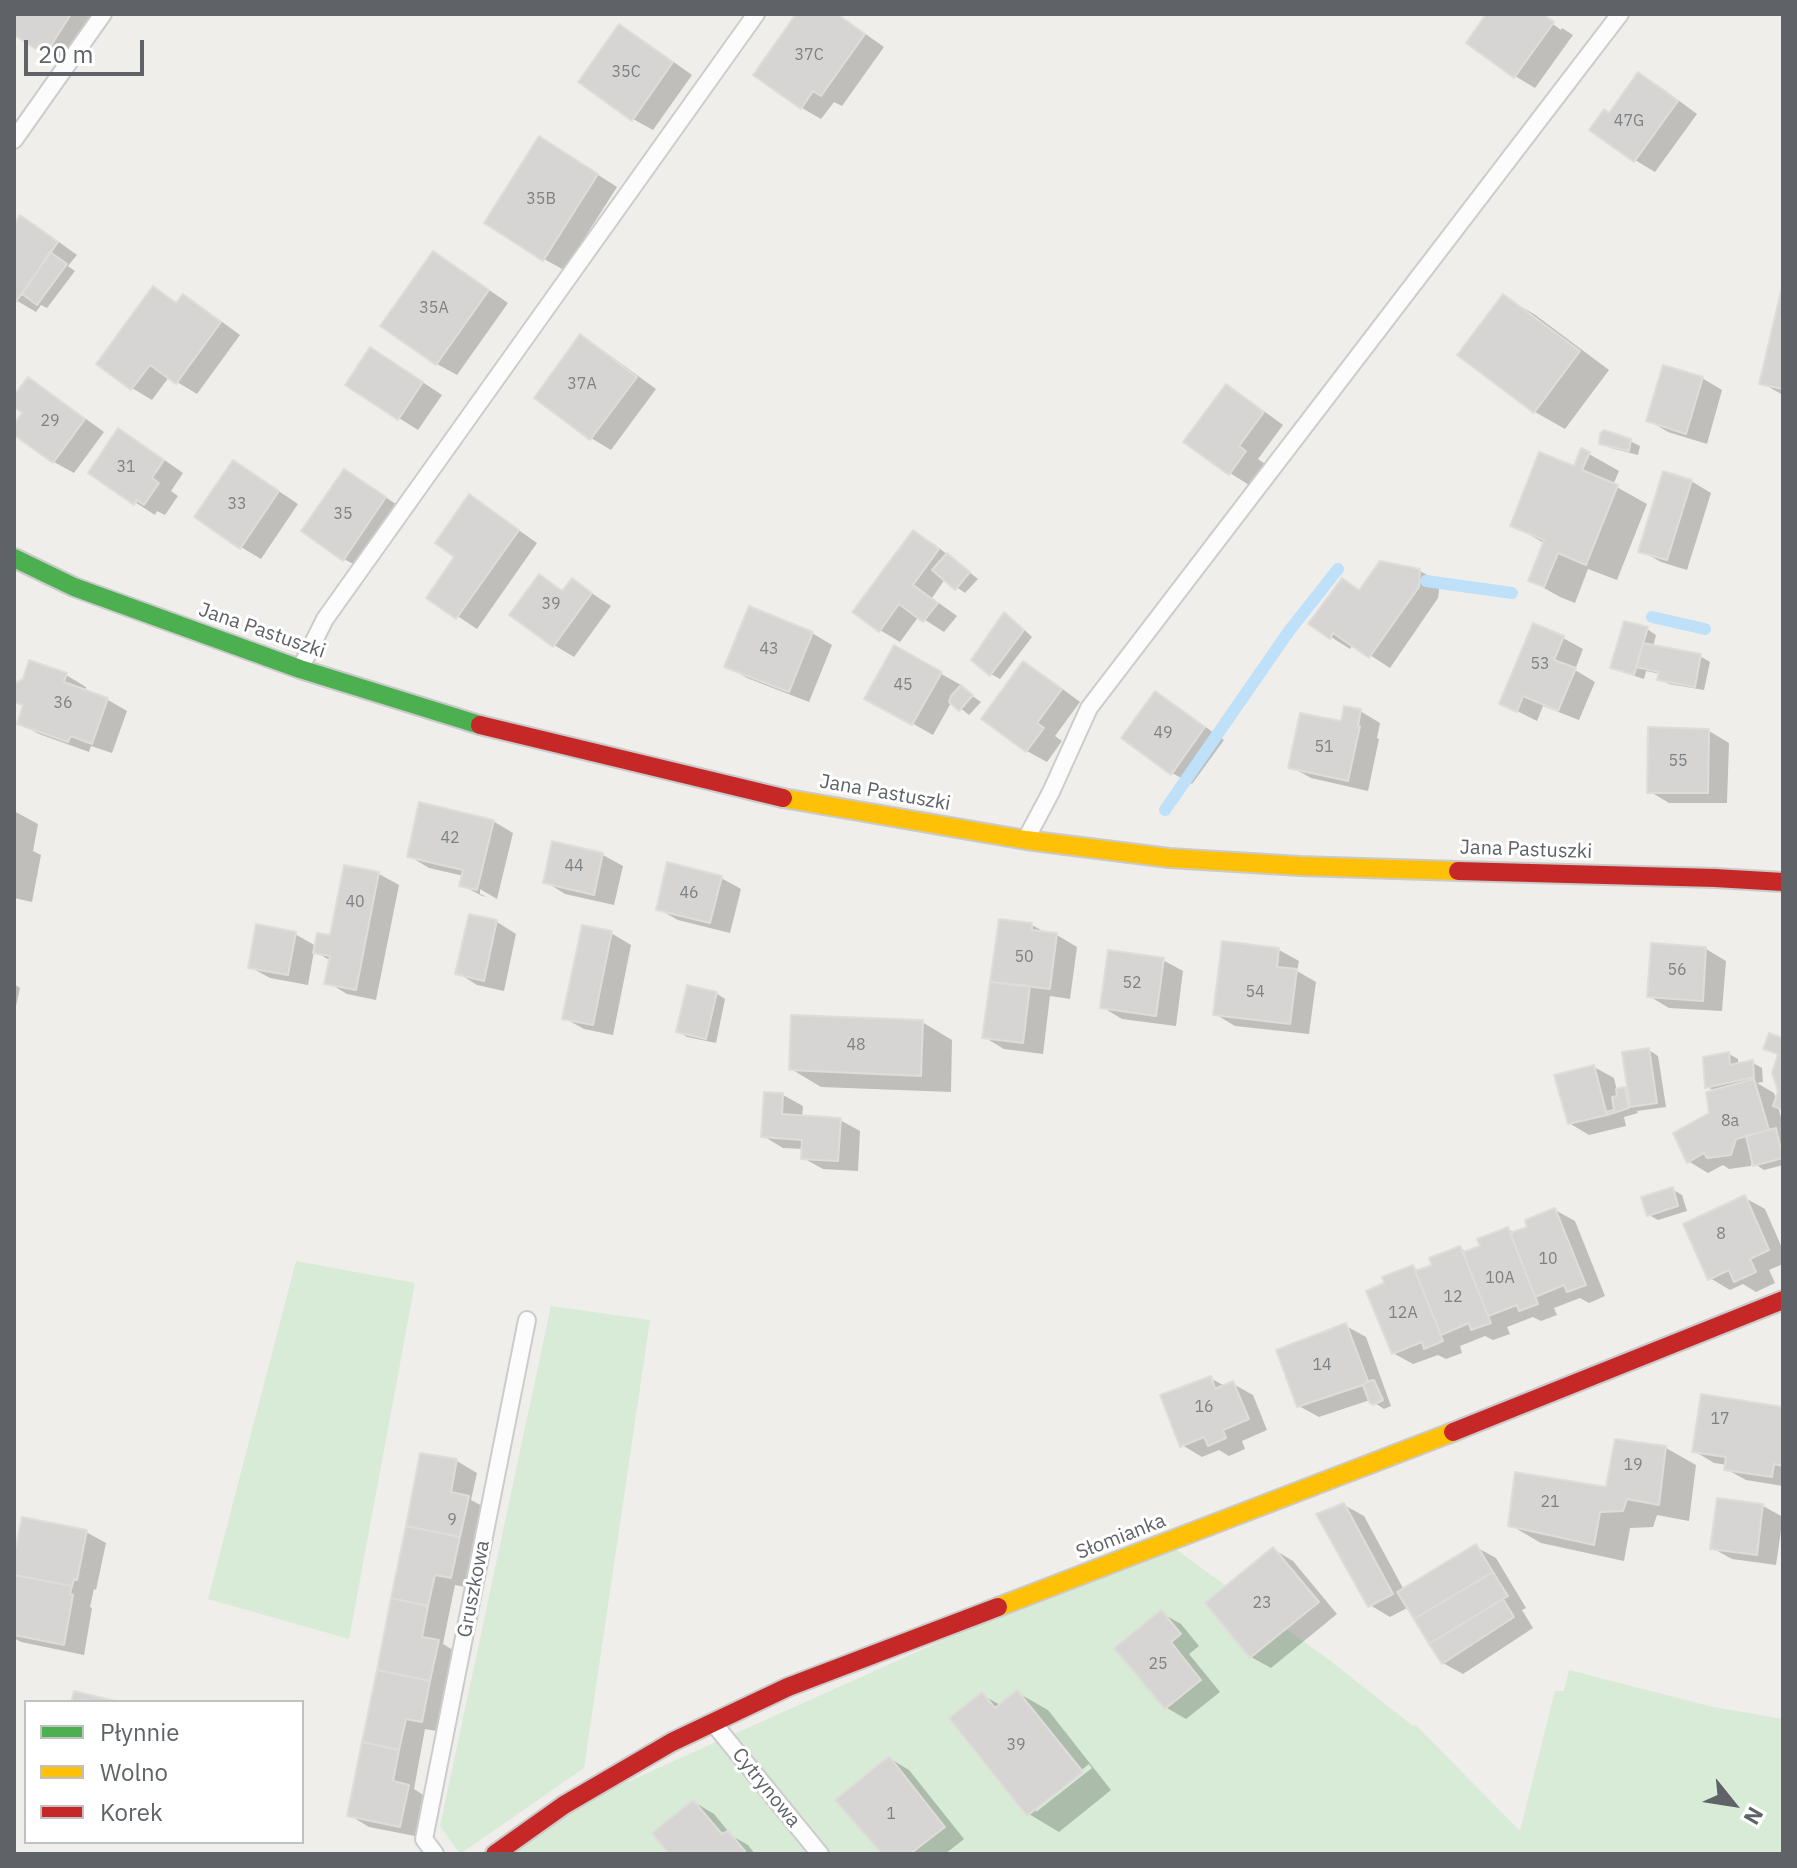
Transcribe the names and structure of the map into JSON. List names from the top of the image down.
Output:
{
  "streets": {
    "street": ["Jana Pastuszki", "Słomianka"],
    "lane": ["Gruszkowa", "Cytrynowa"]
  },
  "crossings": [
    ["Słomianka", "Cytrynowa"]
  ],
  "house_numbers": [
    "37C",
    "35C",
    "47G",
    "35B",
    "35A",
    "37A",
    "29",
    "31",
    "33",
    "35",
    "39",
    "43",
    "53",
    "45",
    "36",
    "49",
    "51",
    "55",
    "42",
    "44",
    "46",
    "40",
    "50",
    "56",
    "52",
    "54",
    "48",
    "8a",
    "8",
    "10",
    "10A",
    "12",
    "12A",
    "14",
    "16",
    "17",
    "19",
    "21",
    "9",
    "23",
    "25",
    "39",
    "1"
  ],
  "legend": ["Płynnie", "Wolno", "Korek"],
  "scale_bar": "20 m",
  "north": "bottom right"
}
